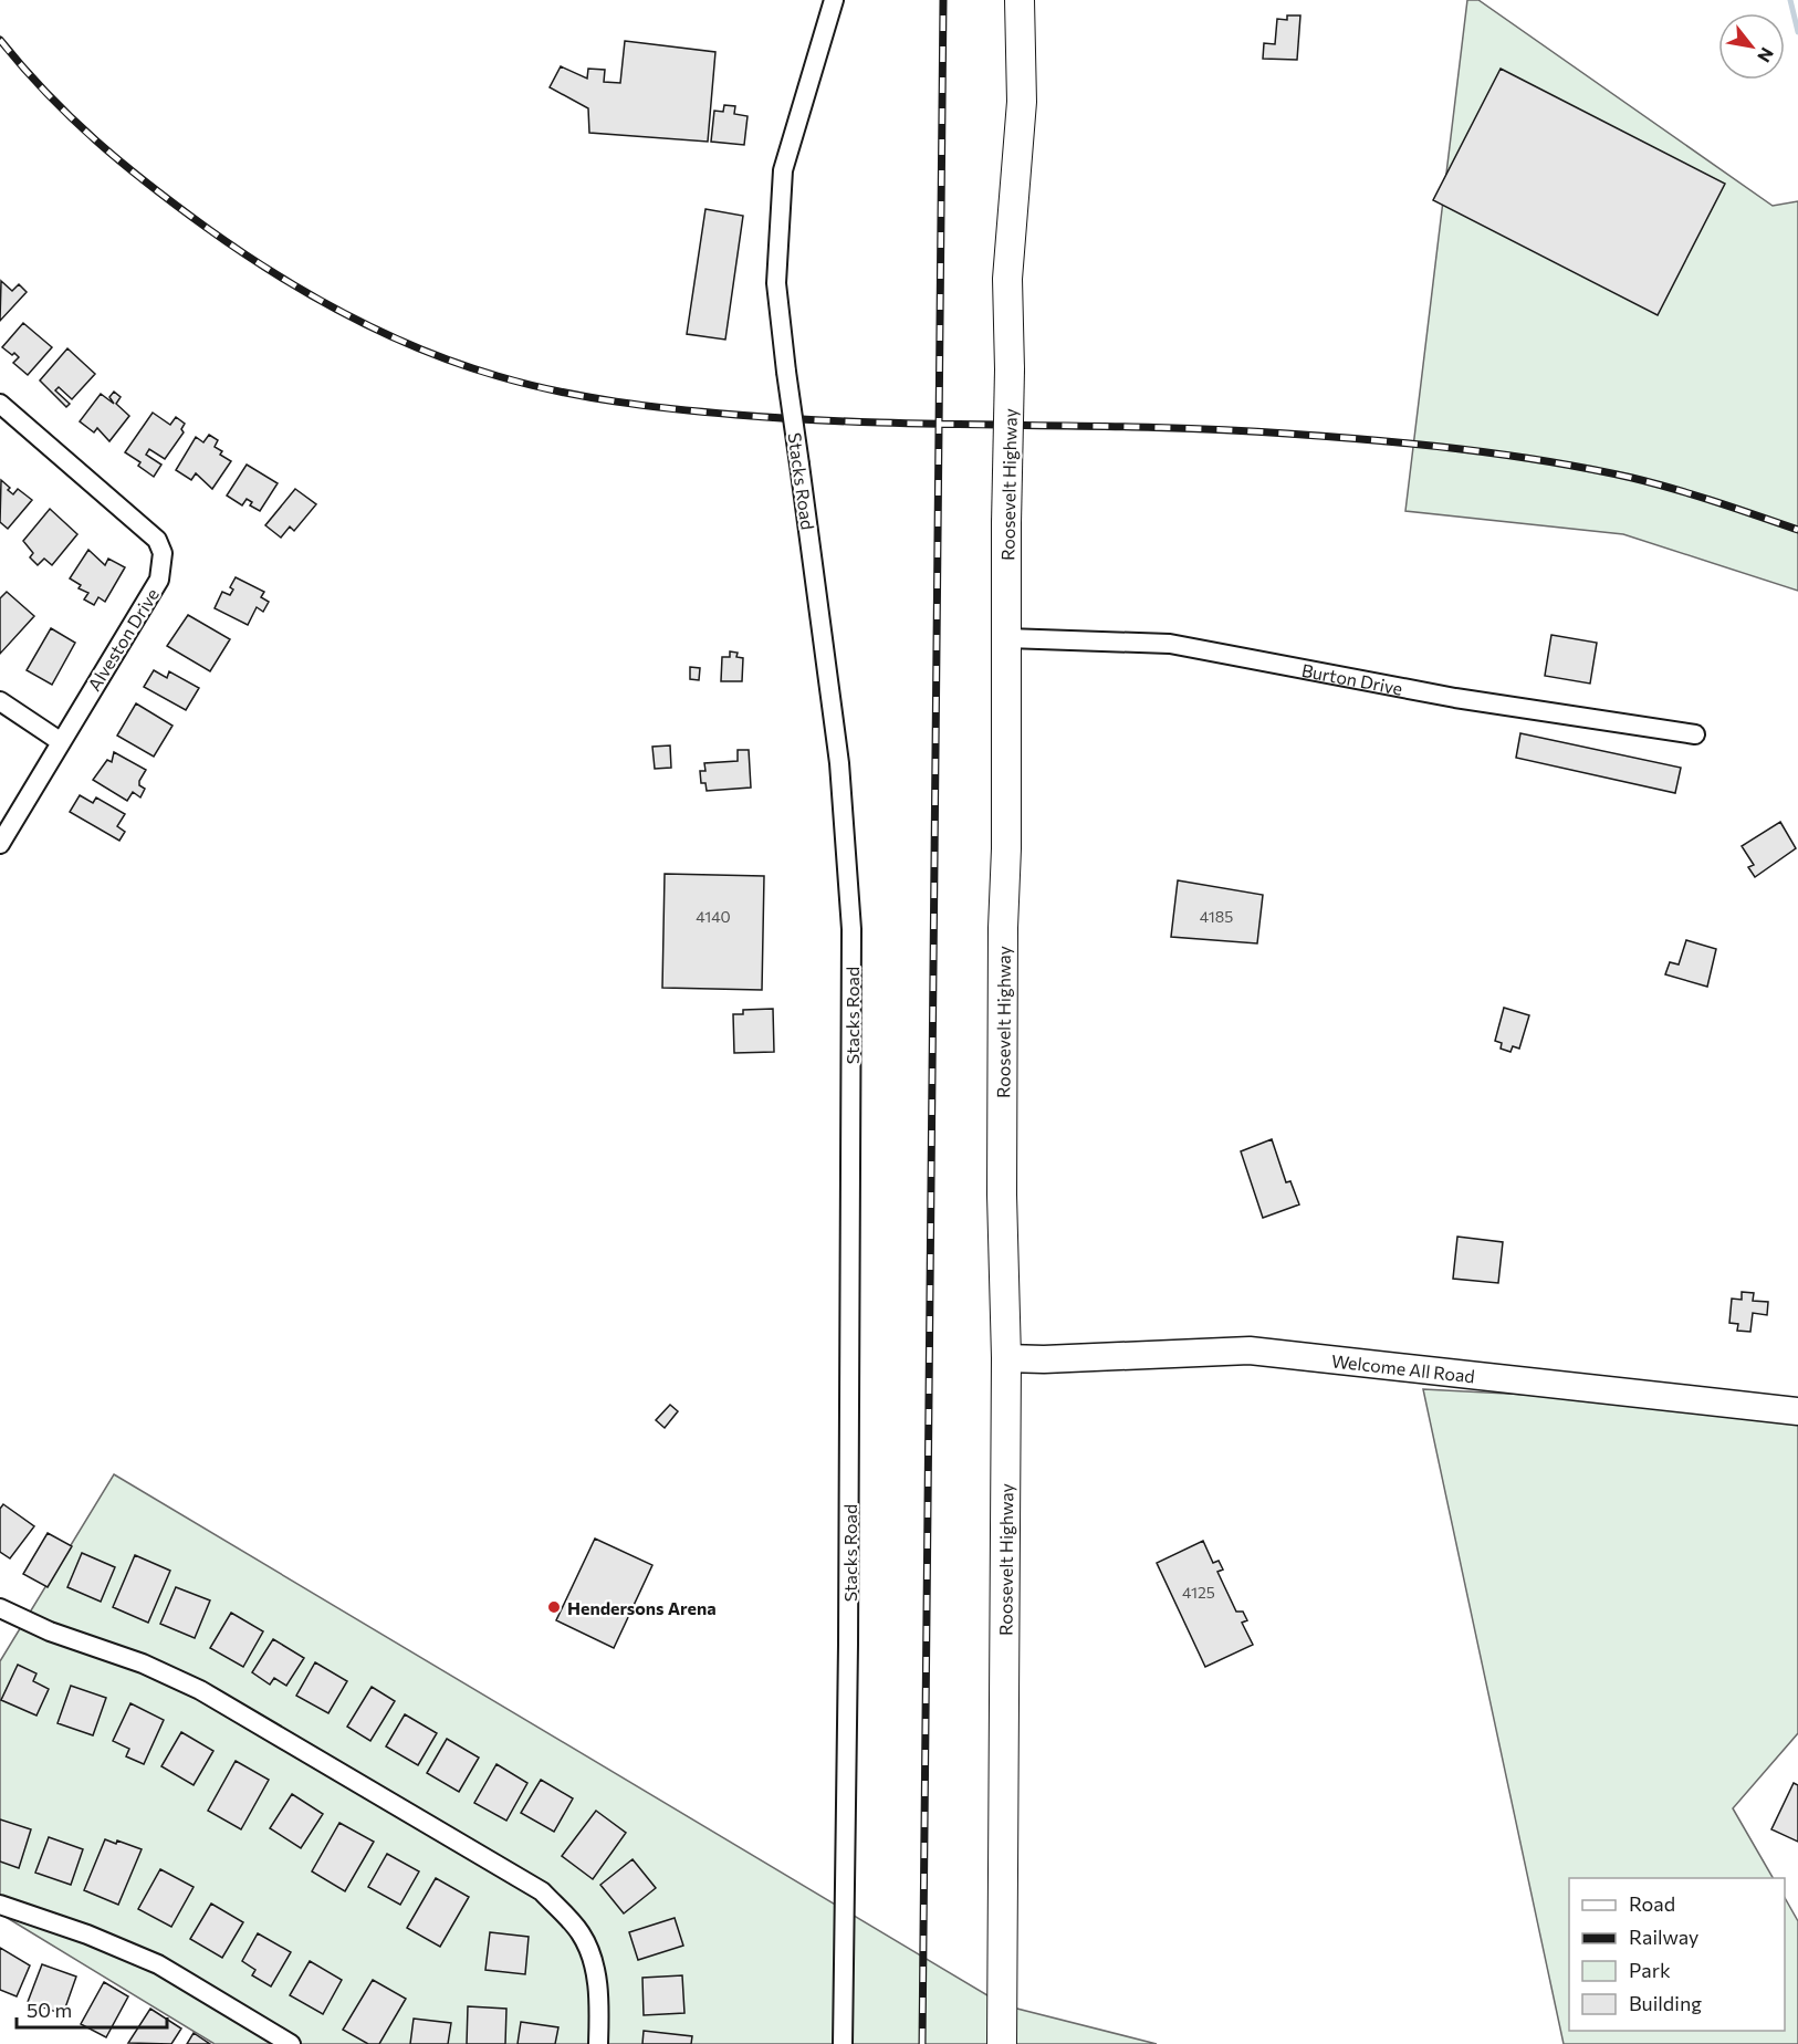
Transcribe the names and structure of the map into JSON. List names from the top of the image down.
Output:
{
  "streets": {
    "main road": ["Roosevelt Highway"],
    "street": [
      "Stacks Road",
      "Alveston Drive",
      "Burton Drive",
      "Welcome All Road"
    ]
  },
  "crossings": [
    ["Roosevelt Highway", "Burton Drive"],
    ["Roosevelt Highway", "Welcome All Road"]
  ],
  "places": ["Hendersons Arena"],
  "house_numbers": ["4140", "4185", "4125"],
  "legend": [
    "Road",
    "Railway",
    "Park",
    "Building"
  ],
  "scale_bar": "50 m",
  "north": "bottom right"
}
